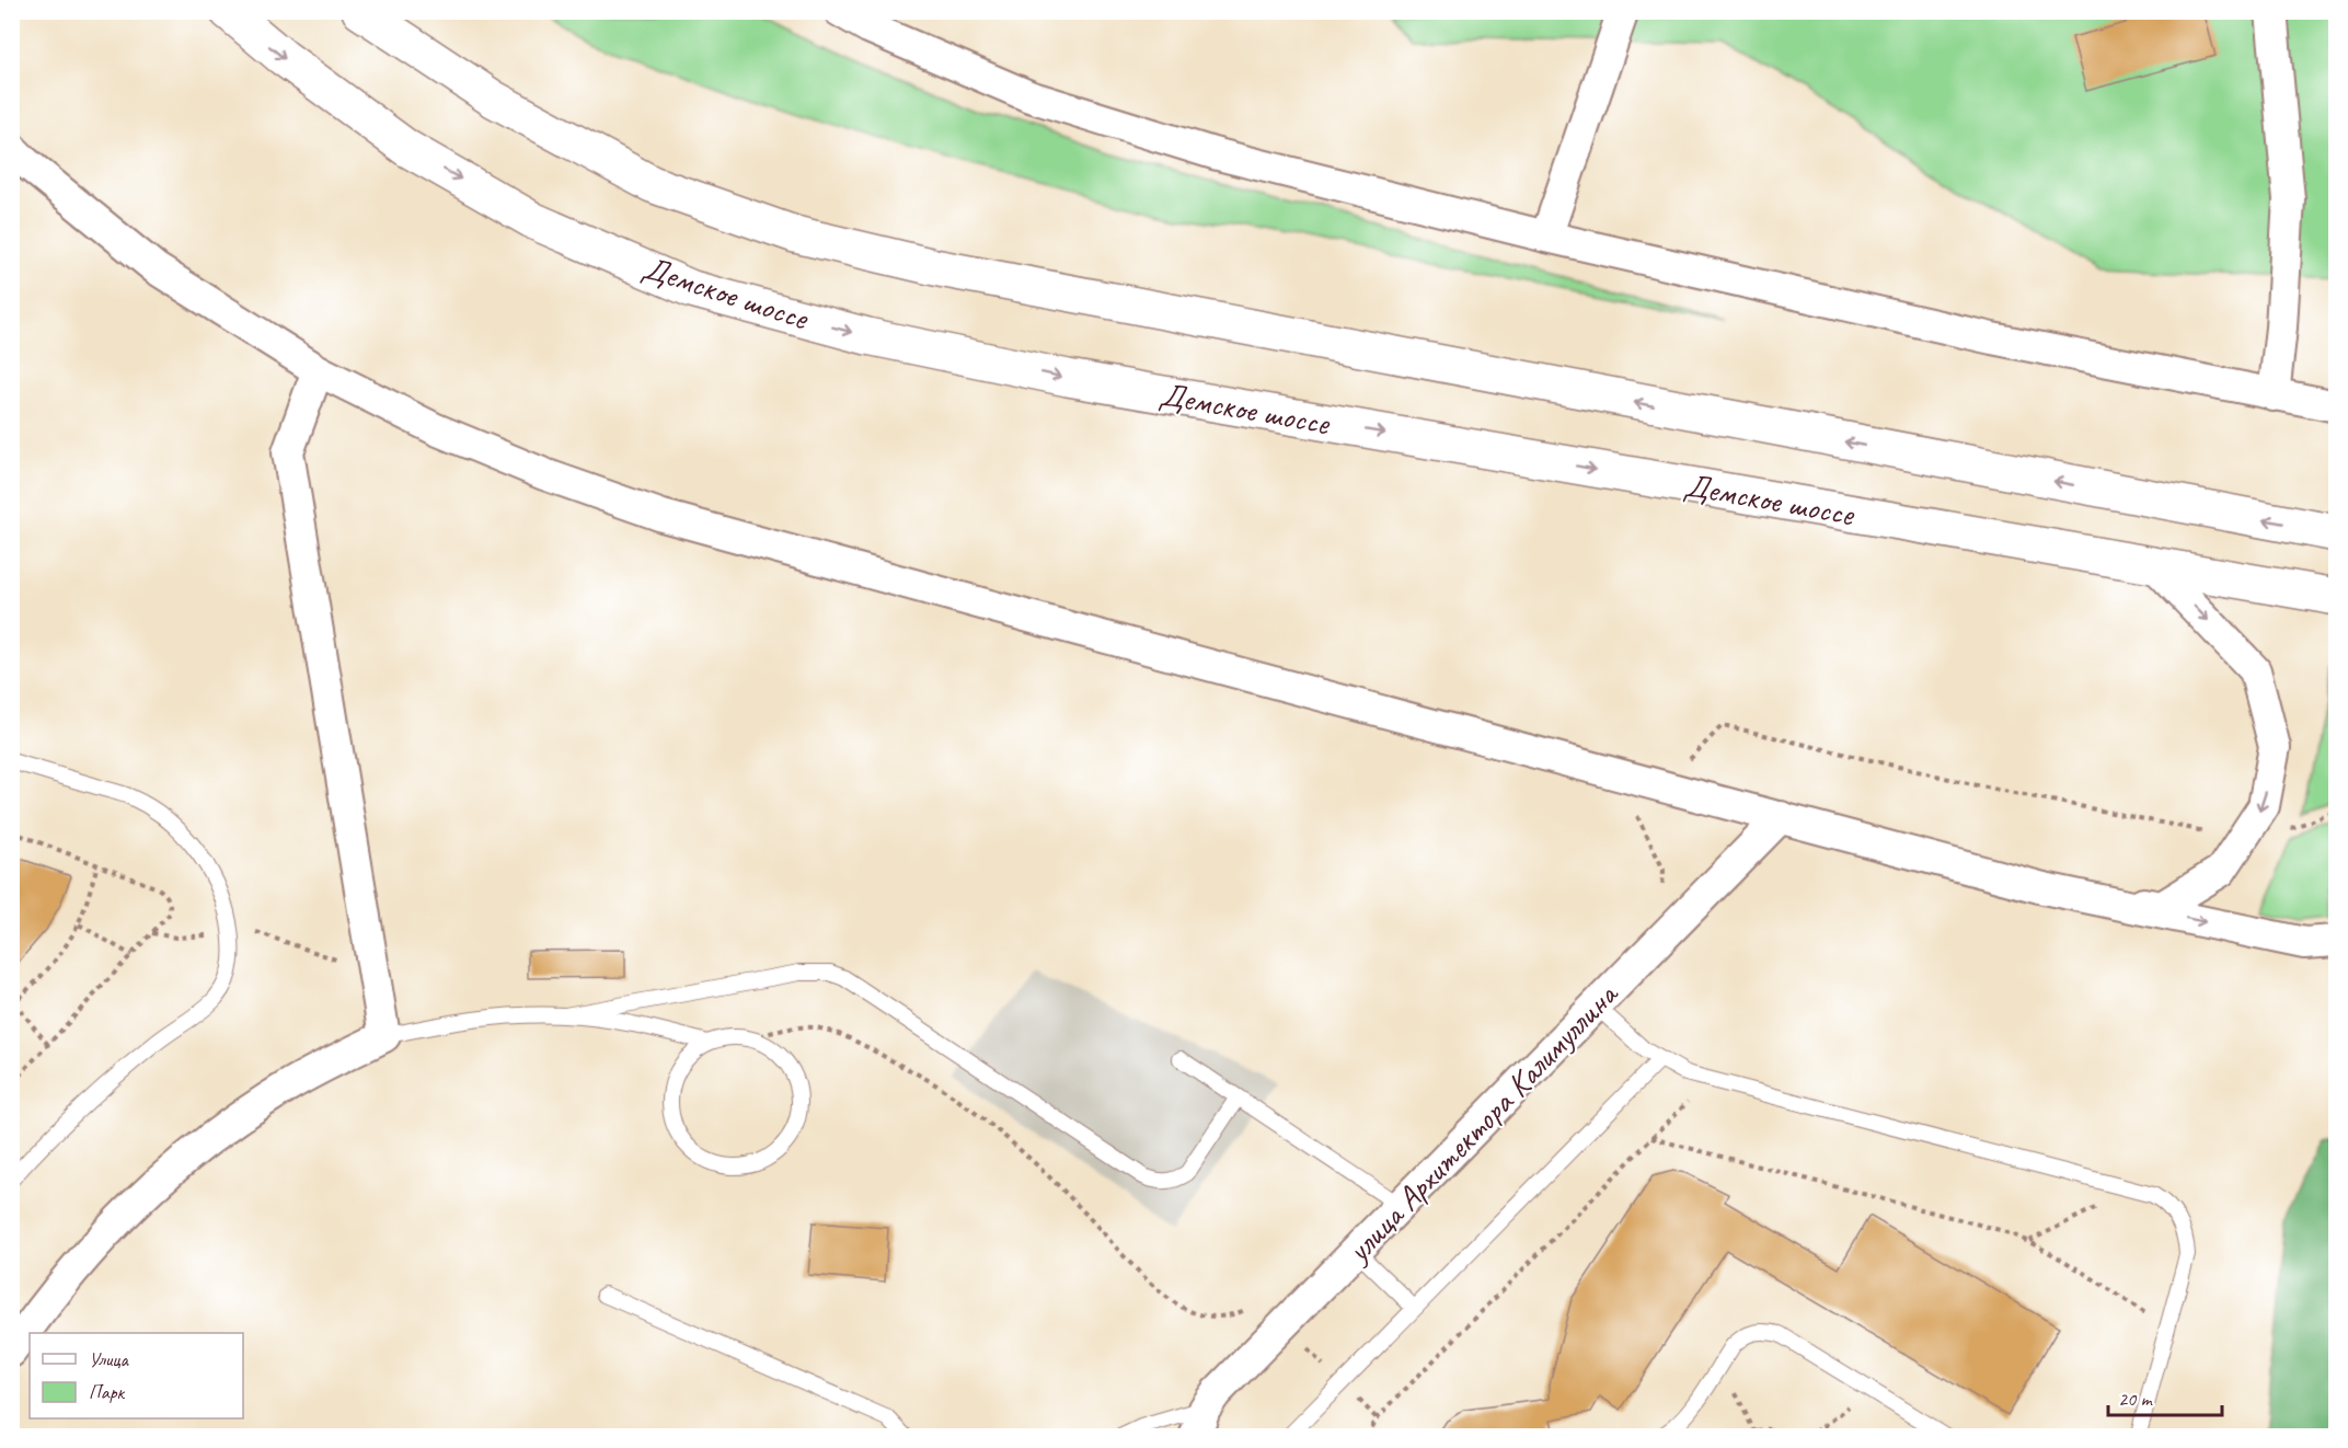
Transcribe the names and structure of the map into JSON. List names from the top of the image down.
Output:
{
  "streets": {
    "main road": ["Демское шоссе"],
    "street": ["улица Архитектора Калимуллина"]
  },
  "legend": ["Улица", "Парк"],
  "scale_bar": "20 m"
}
